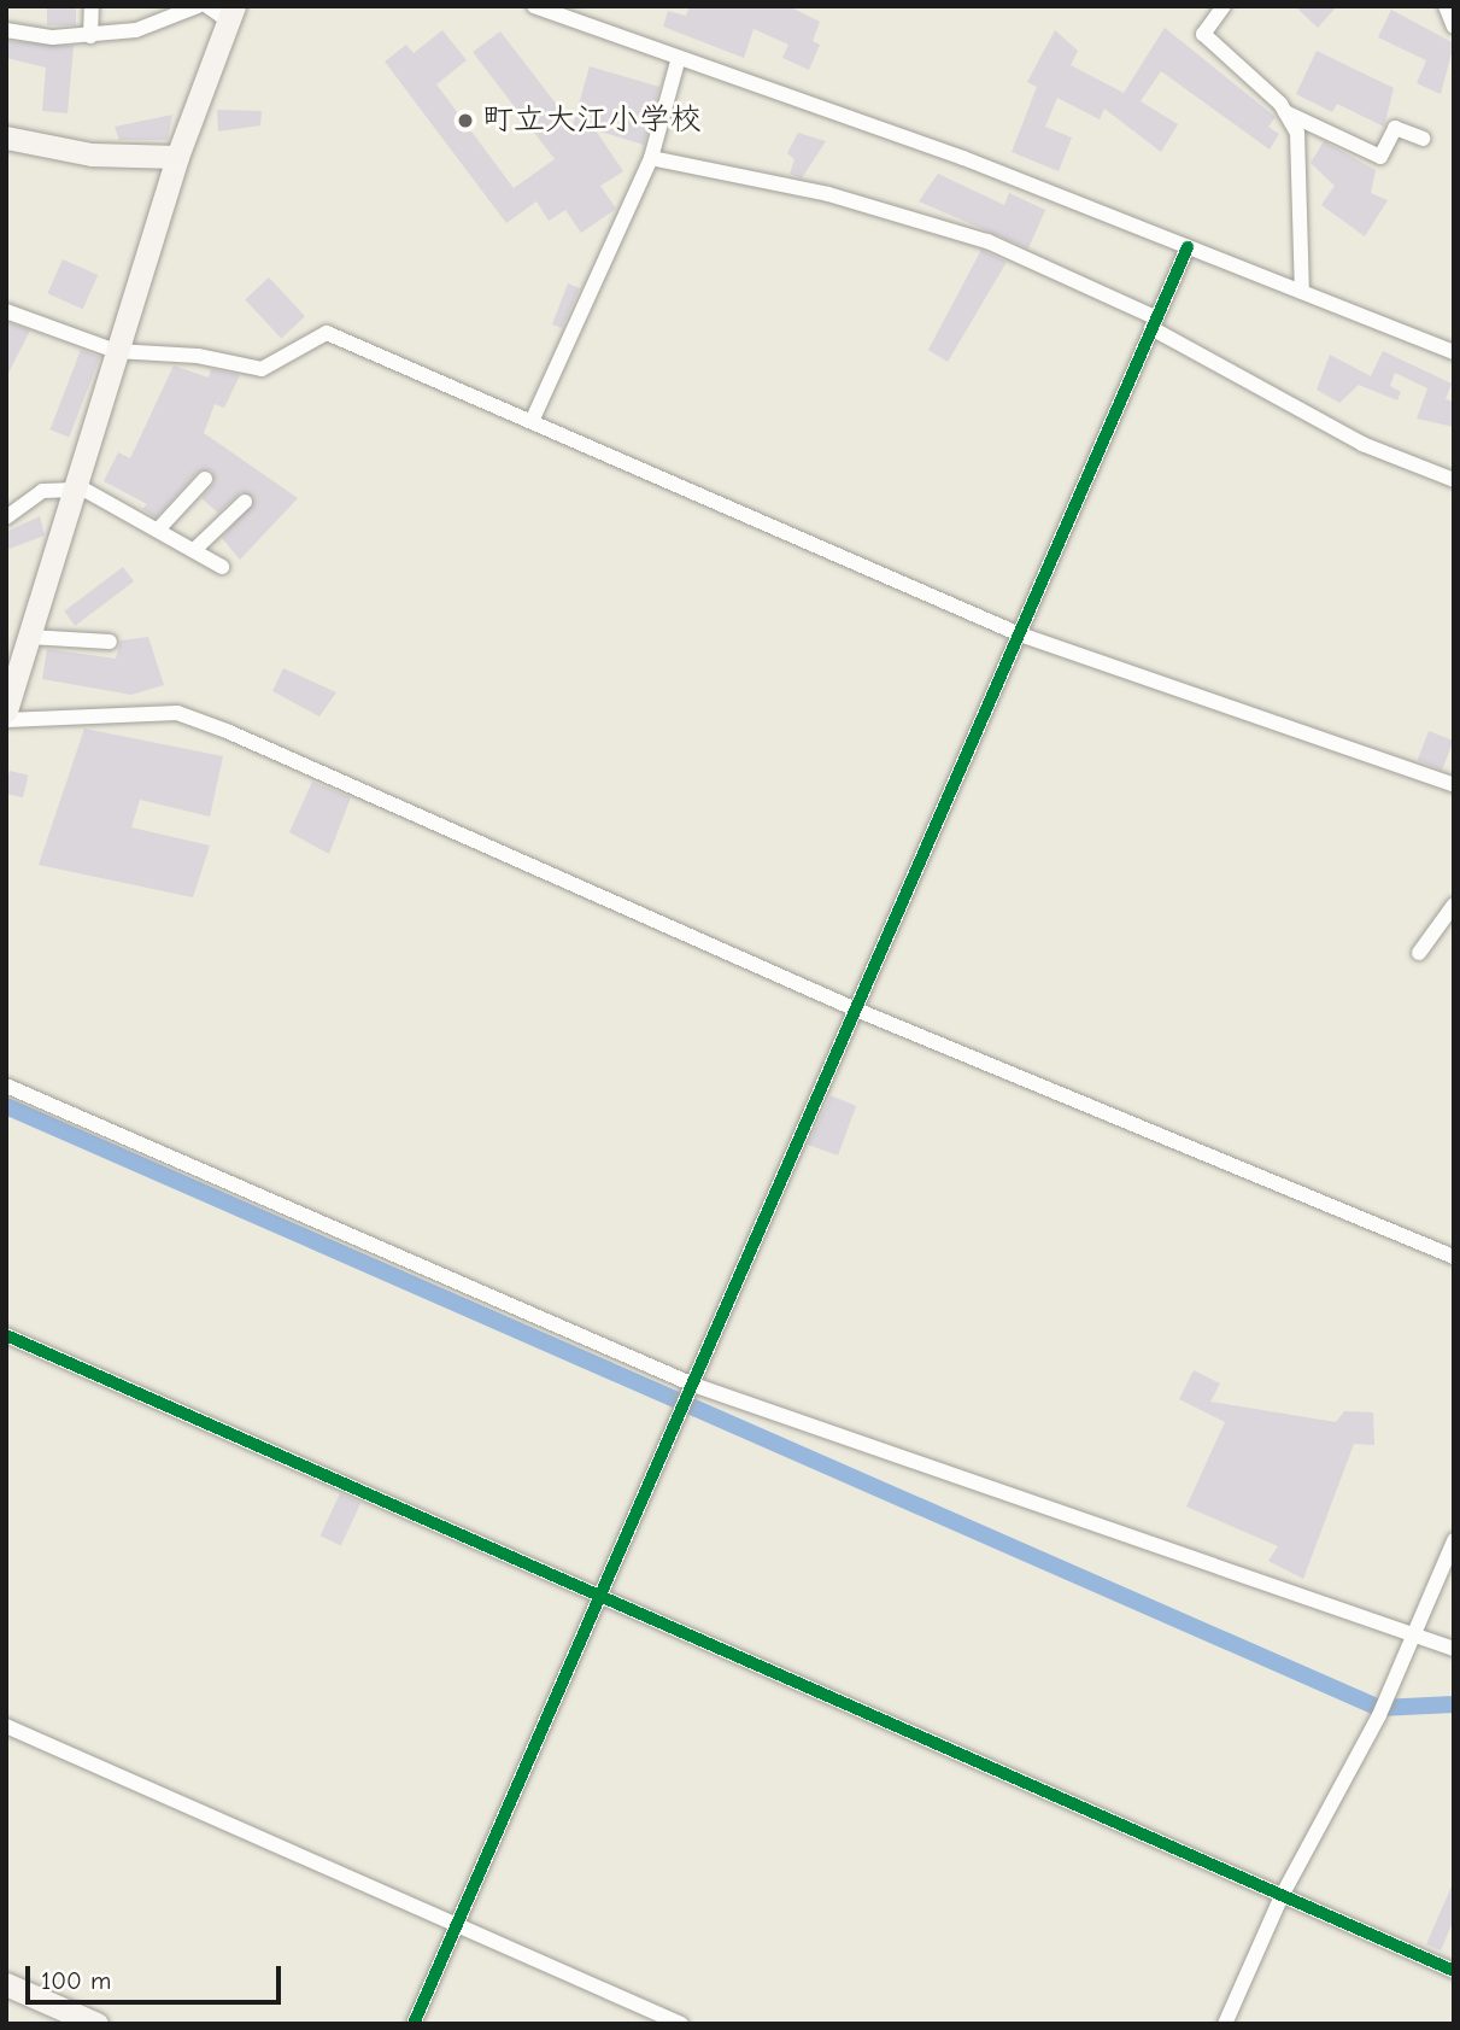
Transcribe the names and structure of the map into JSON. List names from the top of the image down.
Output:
{
  "places": ["町立大江小学校"],
  "scale_bar": "100 m"
}
